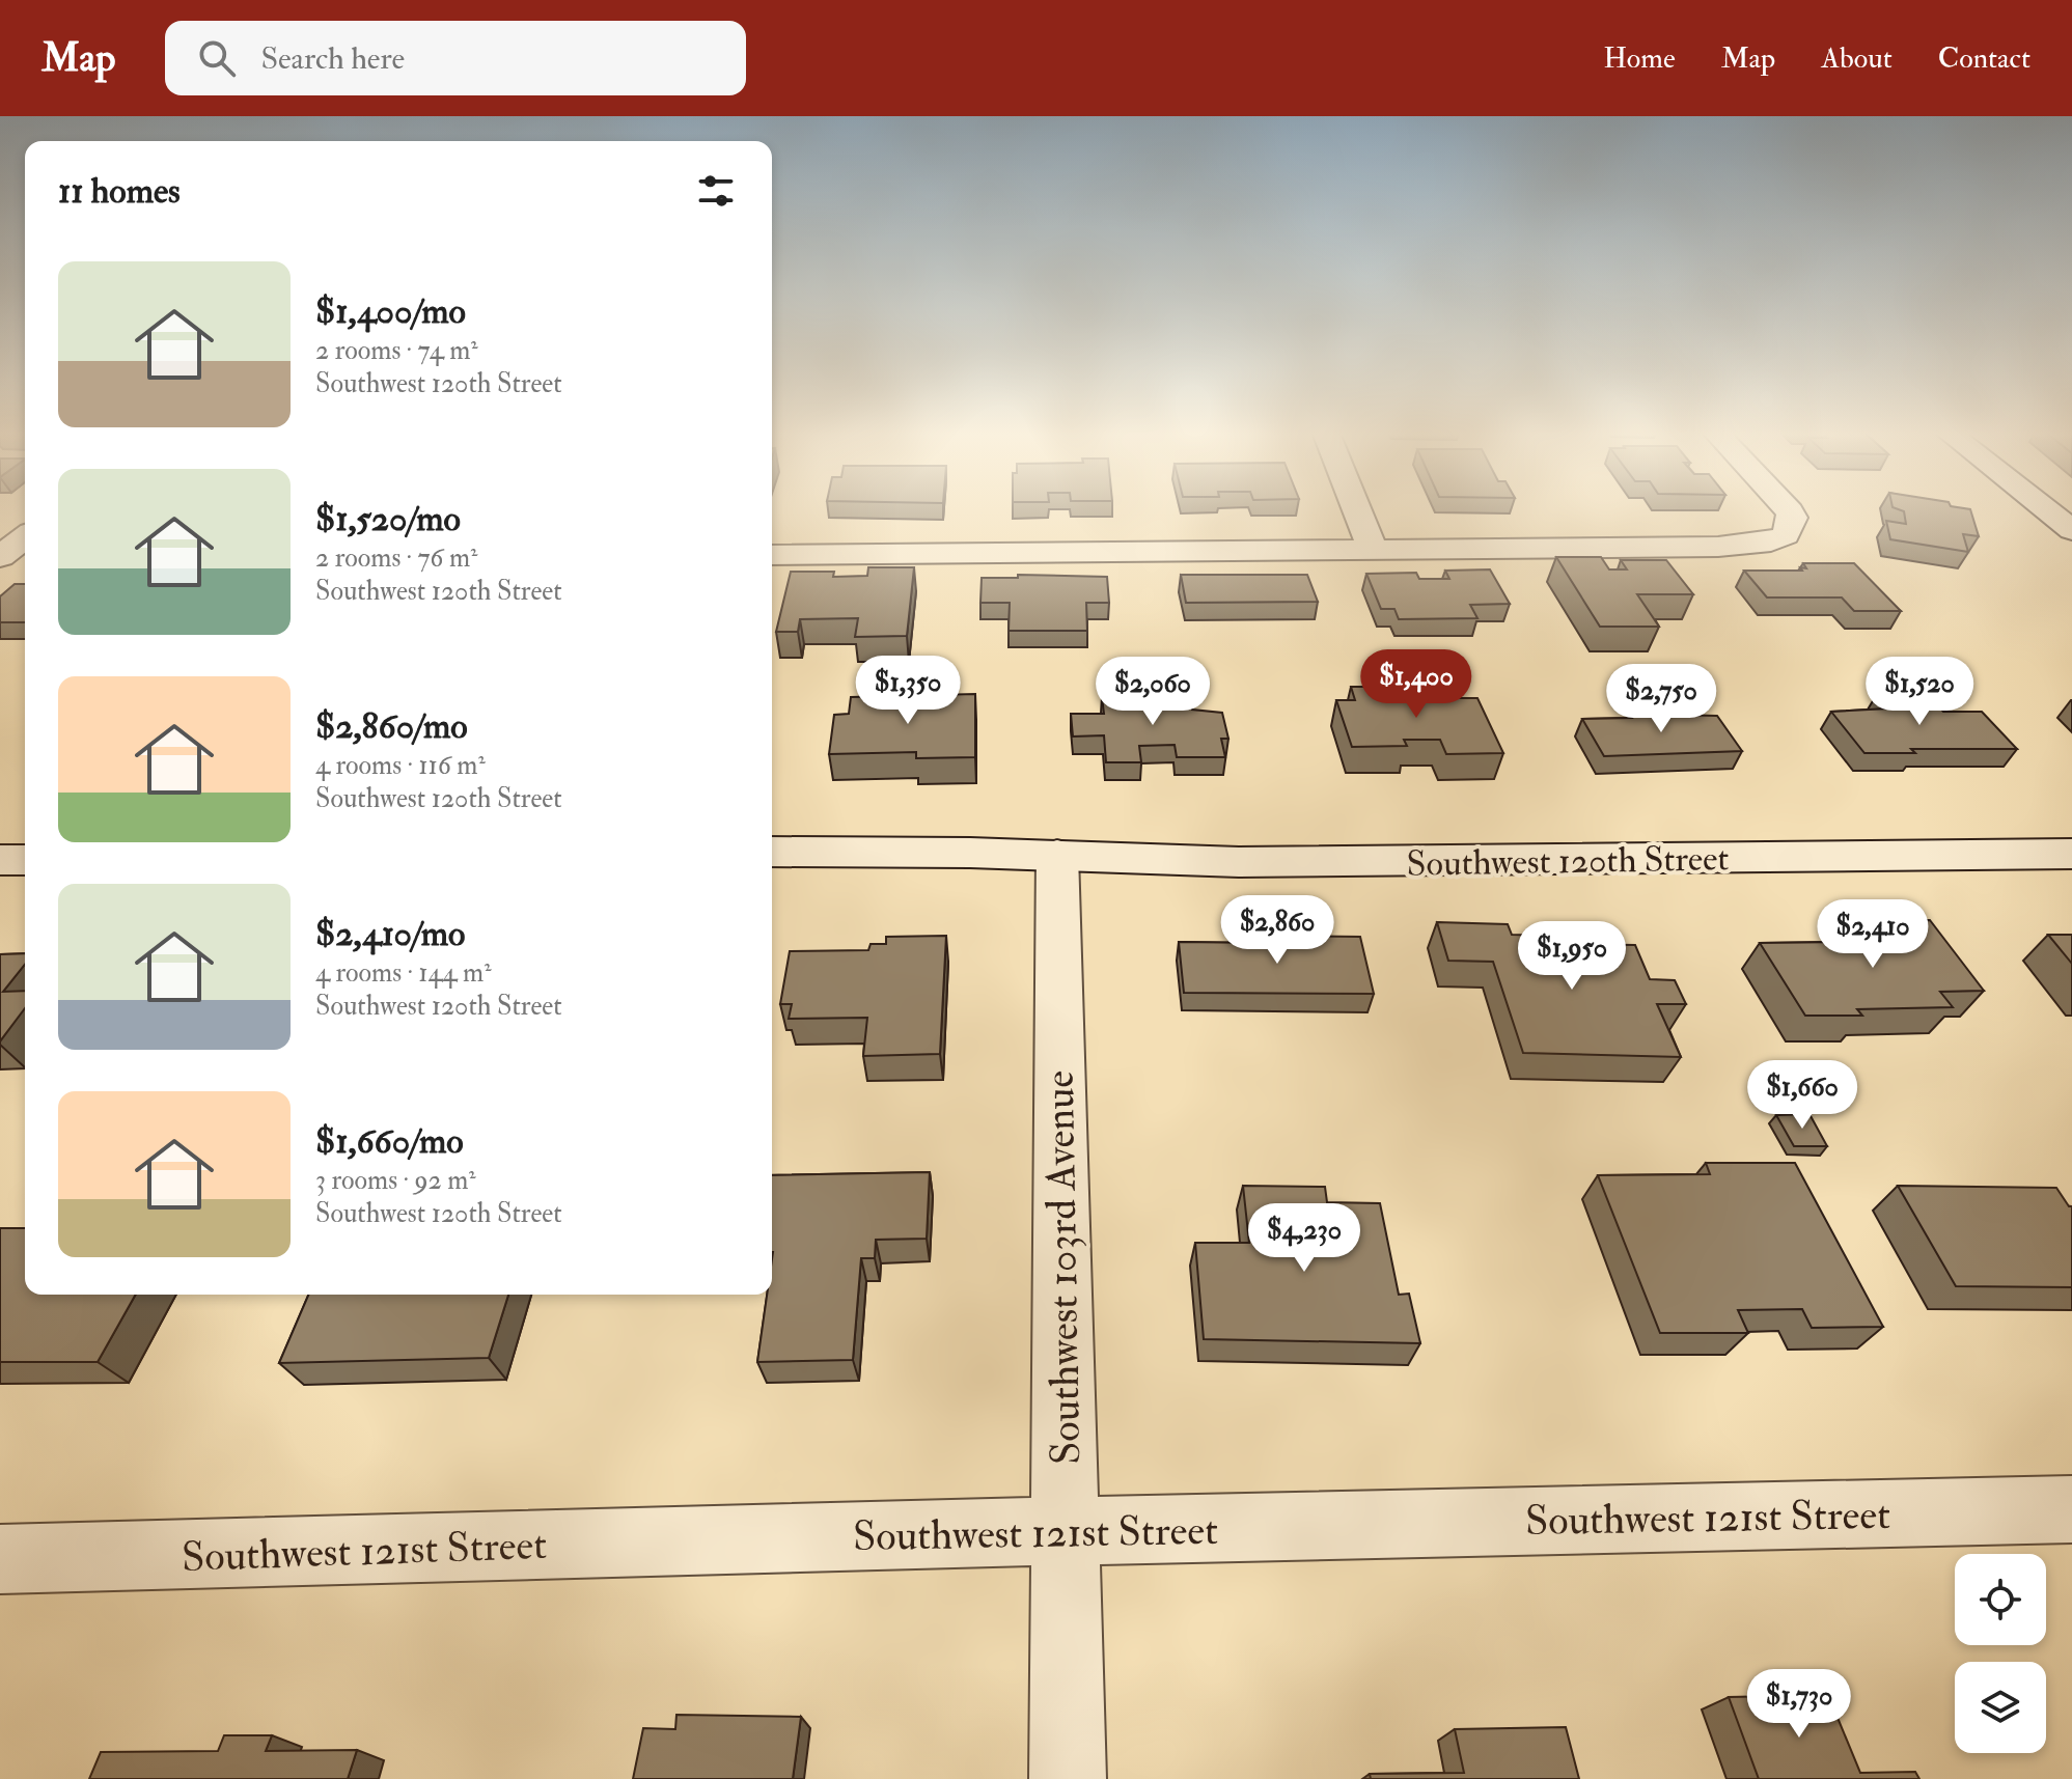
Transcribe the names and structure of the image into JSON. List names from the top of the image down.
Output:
{
  "streets": {
    "street": ["Southwest 120th Street", "Southwest 103rd Avenue", "Southwest 121st Street"]
  },
  "crossings": [
    ["Southwest 120th Street", "Southwest 103rd Avenue"],
    ["Southwest 103rd Avenue", "Southwest 121st Street"]
  ],
  "page": {
    "header": "Map",
    "search": "Search here",
    "nav": [
      "Home",
      "Map",
      "About",
      "Contact"
    ],
    "heading": "11 homes",
    "list": [
      {
        "name": "$1,400/mo",
        "note": "2 rooms · 74 m² · Southwest 120th Street"
      },
      {
        "name": "$1,520/mo",
        "note": "2 rooms · 76 m² · Southwest 120th Street"
      },
      {
        "name": "$2,860/mo",
        "note": "4 rooms · 116 m² · Southwest 120th Street"
      },
      {
        "name": "$2,410/mo",
        "note": "4 rooms · 144 m² · Southwest 120th Street"
      },
      {
        "name": "$1,660/mo",
        "note": "3 rooms · 92 m² · Southwest 120th Street"
      }
    ],
    "price": [
      "$1,400",
      "$1,350",
      "$2,060",
      "$1,520",
      "$2,750",
      "$2,860",
      "$2,410",
      "$1,950",
      "$1,660",
      "$4,230",
      "$1,730"
    ]
  }
}
